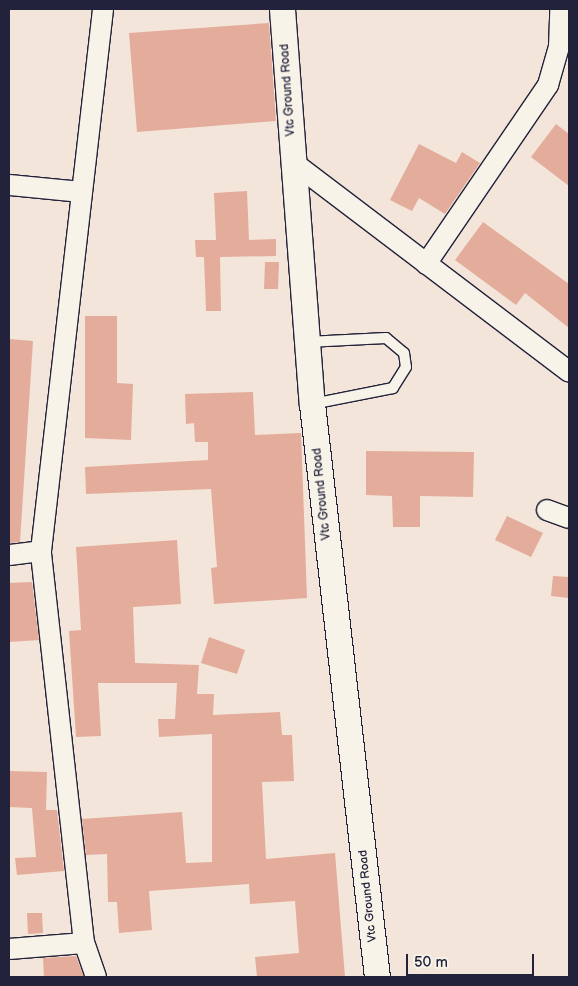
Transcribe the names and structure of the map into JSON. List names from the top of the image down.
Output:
{
  "streets": {
    "street": ["Vtc Ground Road"]
  },
  "scale_bar": "50 m"
}
